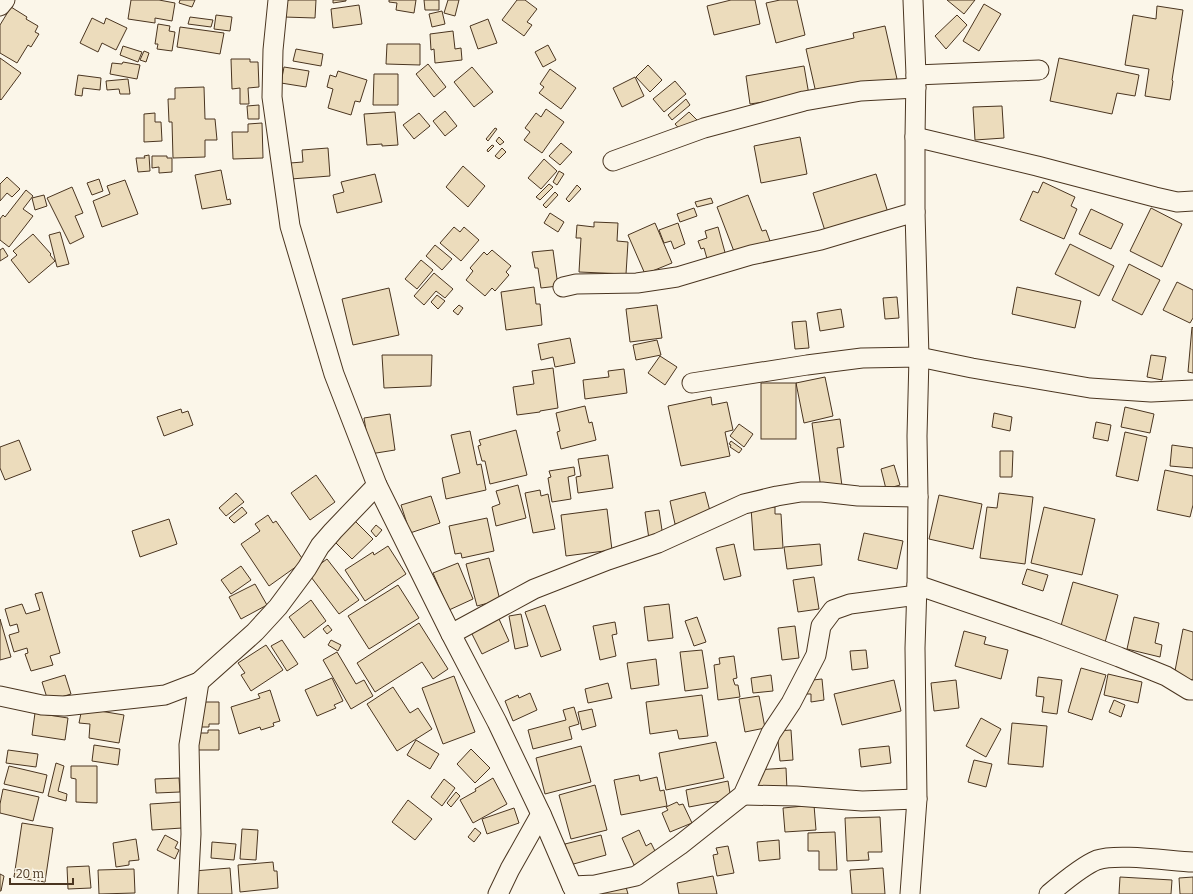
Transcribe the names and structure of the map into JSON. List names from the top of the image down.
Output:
{
  "scale_bar": "20 m"
}
